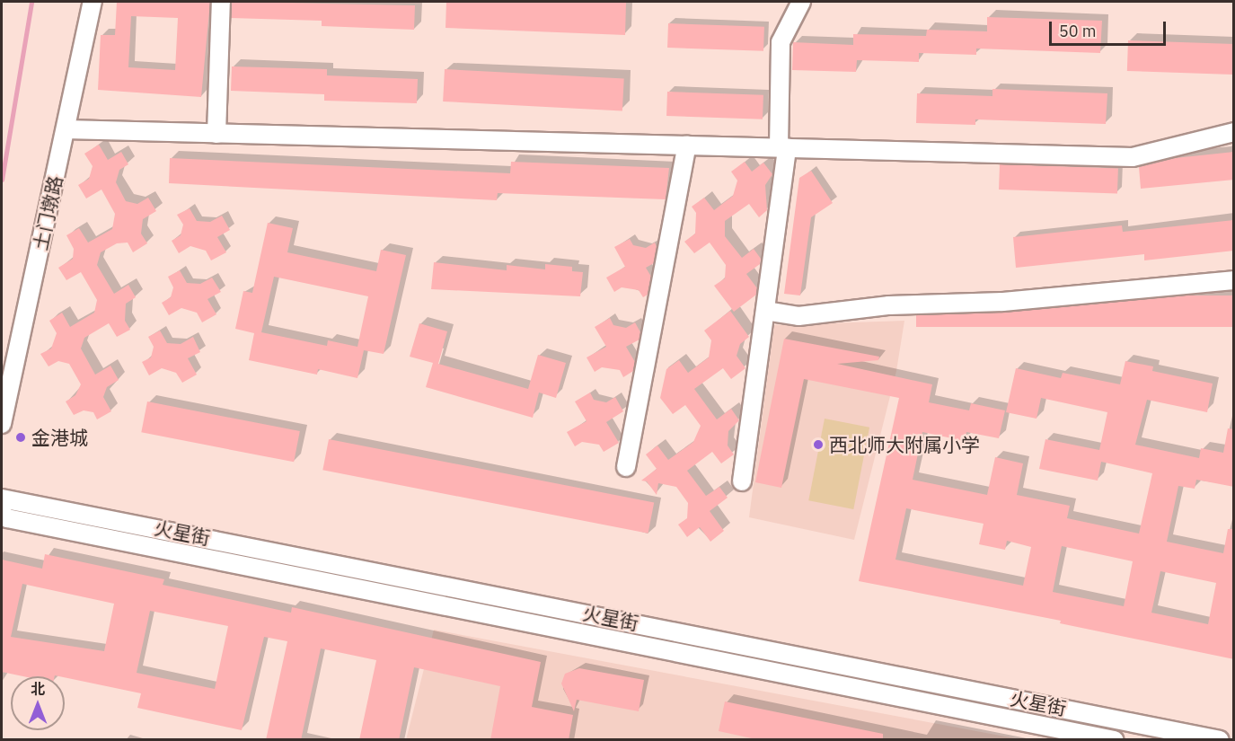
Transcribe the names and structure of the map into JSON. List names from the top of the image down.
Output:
{
  "streets": {
    "street": ["土门墩路", "火星街"]
  },
  "places": ["金港城", "西北师大附属小学"],
  "scale_bar": "50 m",
  "north": "top"
}
